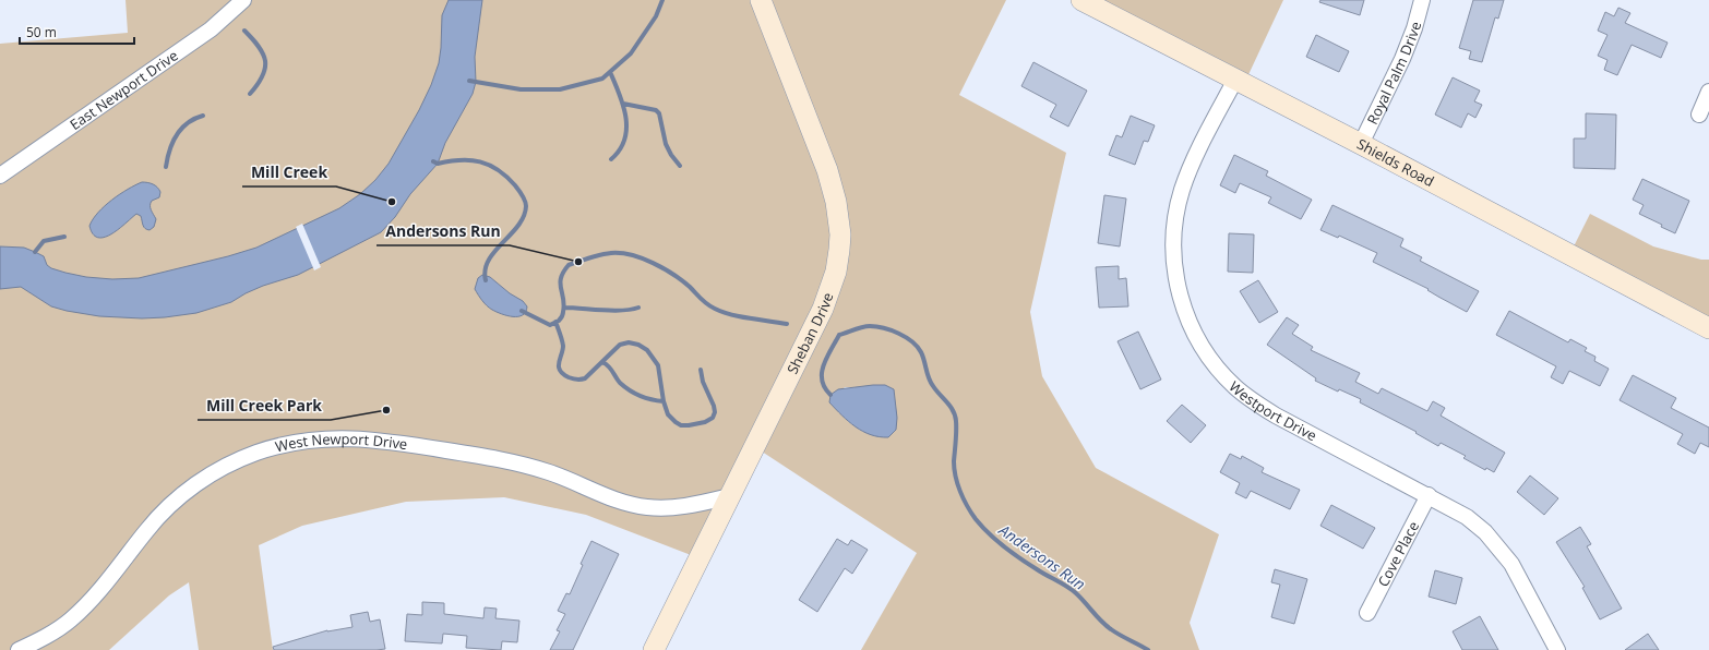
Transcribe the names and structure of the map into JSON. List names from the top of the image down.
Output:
{
  "streets": {
    "main road": ["Shields Road", "Sheban Drive"],
    "street": [
      "Royal Palm Drive",
      "East Newport Drive",
      "Westport Drive",
      "West Newport Drive",
      "Cove Place"
    ]
  },
  "crossings": [
    ["Royal Palm Drive", "Shields Road"],
    ["Shields Road", "Westport Drive"],
    ["Sheban Drive", "West Newport Drive"],
    ["Westport Drive", "Cove Place"]
  ],
  "water": ["Andersons Run"],
  "places": ["Mill Creek", "Andersons Run", "Mill Creek Park"],
  "scale_bar": "50 m"
}
